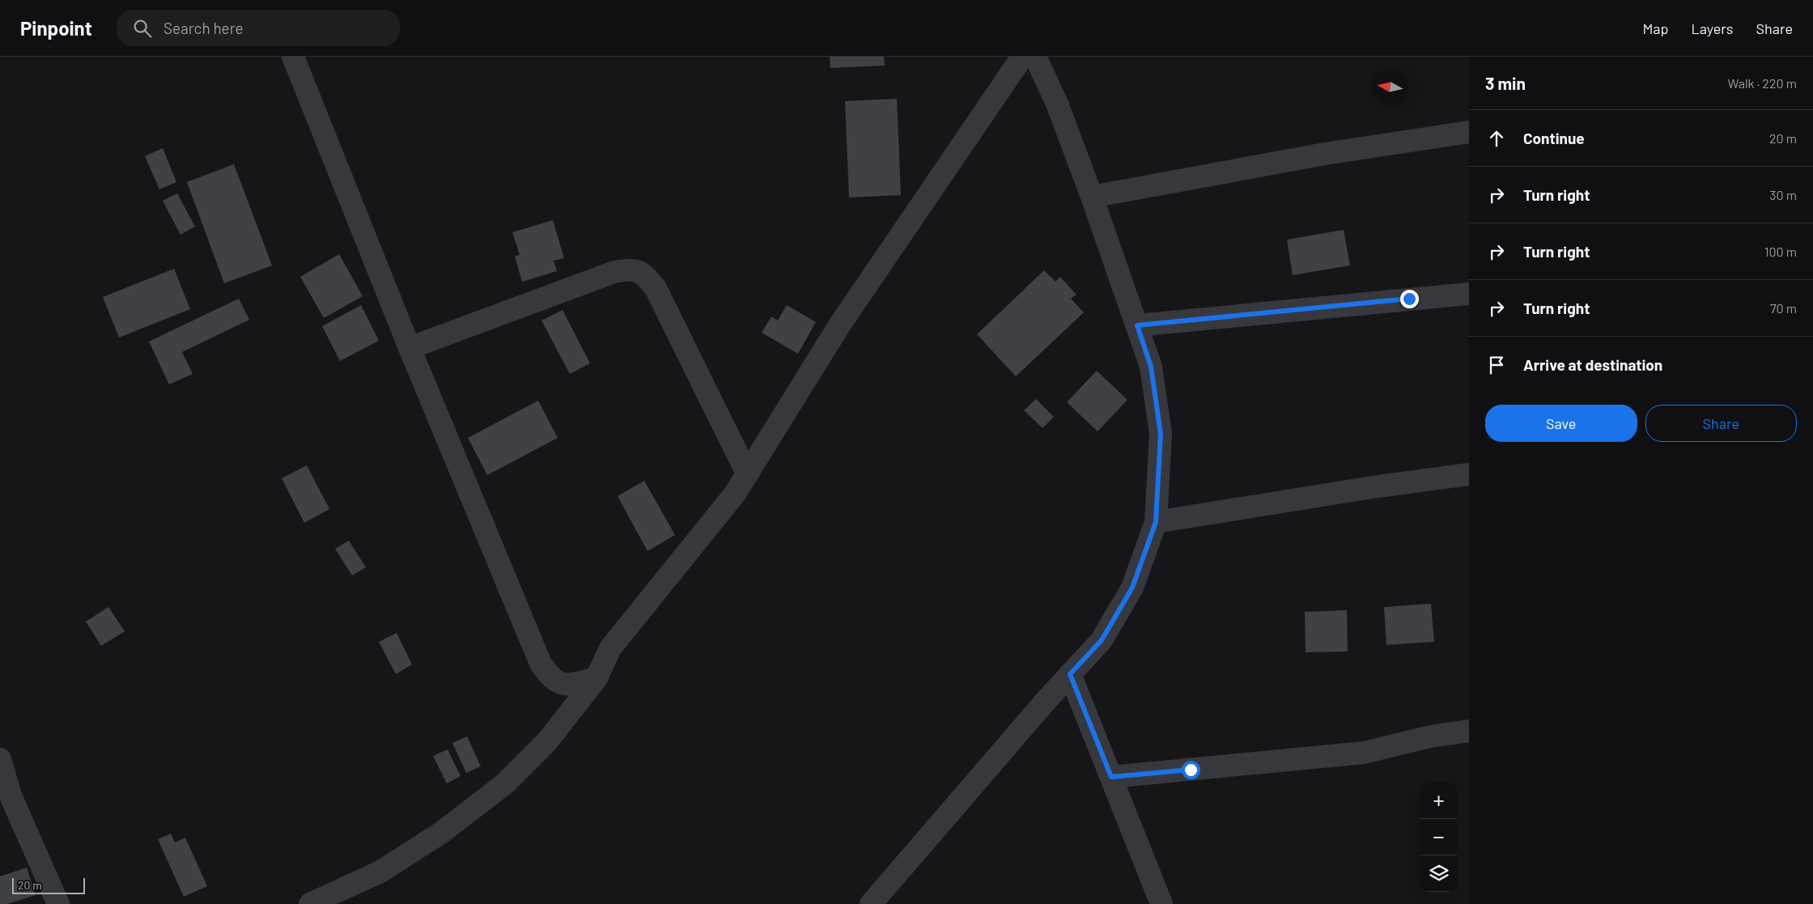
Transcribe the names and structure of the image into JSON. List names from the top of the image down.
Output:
{
  "scale_bar": "20 m",
  "north": "left",
  "page": {
    "header": "Pinpoint",
    "search": "Search here",
    "nav": ["Map", "Layers", "Share"],
    "heading": ["3 min", "Walk · 220 m"],
    "list": [
      ["Continue", "20 m"],
      ["Turn right", "30 m"],
      ["Turn right", "100 m"],
      ["Turn right", "70 m"],
      "Arrive at destination"
    ],
    "buttons": ["Save", "Share"],
    "map_buttons": ["+", "−"],
    "scale": "20 m"
  }
}
